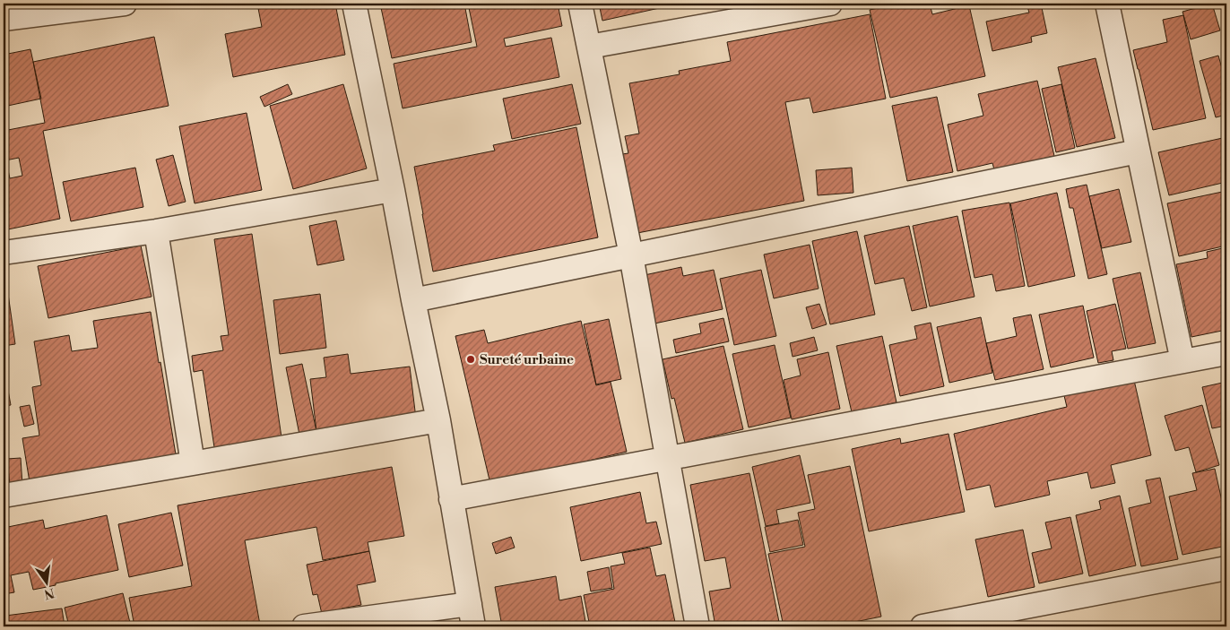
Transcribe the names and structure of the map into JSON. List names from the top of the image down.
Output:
{
  "places": ["Sureté urbaine"],
  "north": "bottom"
}
